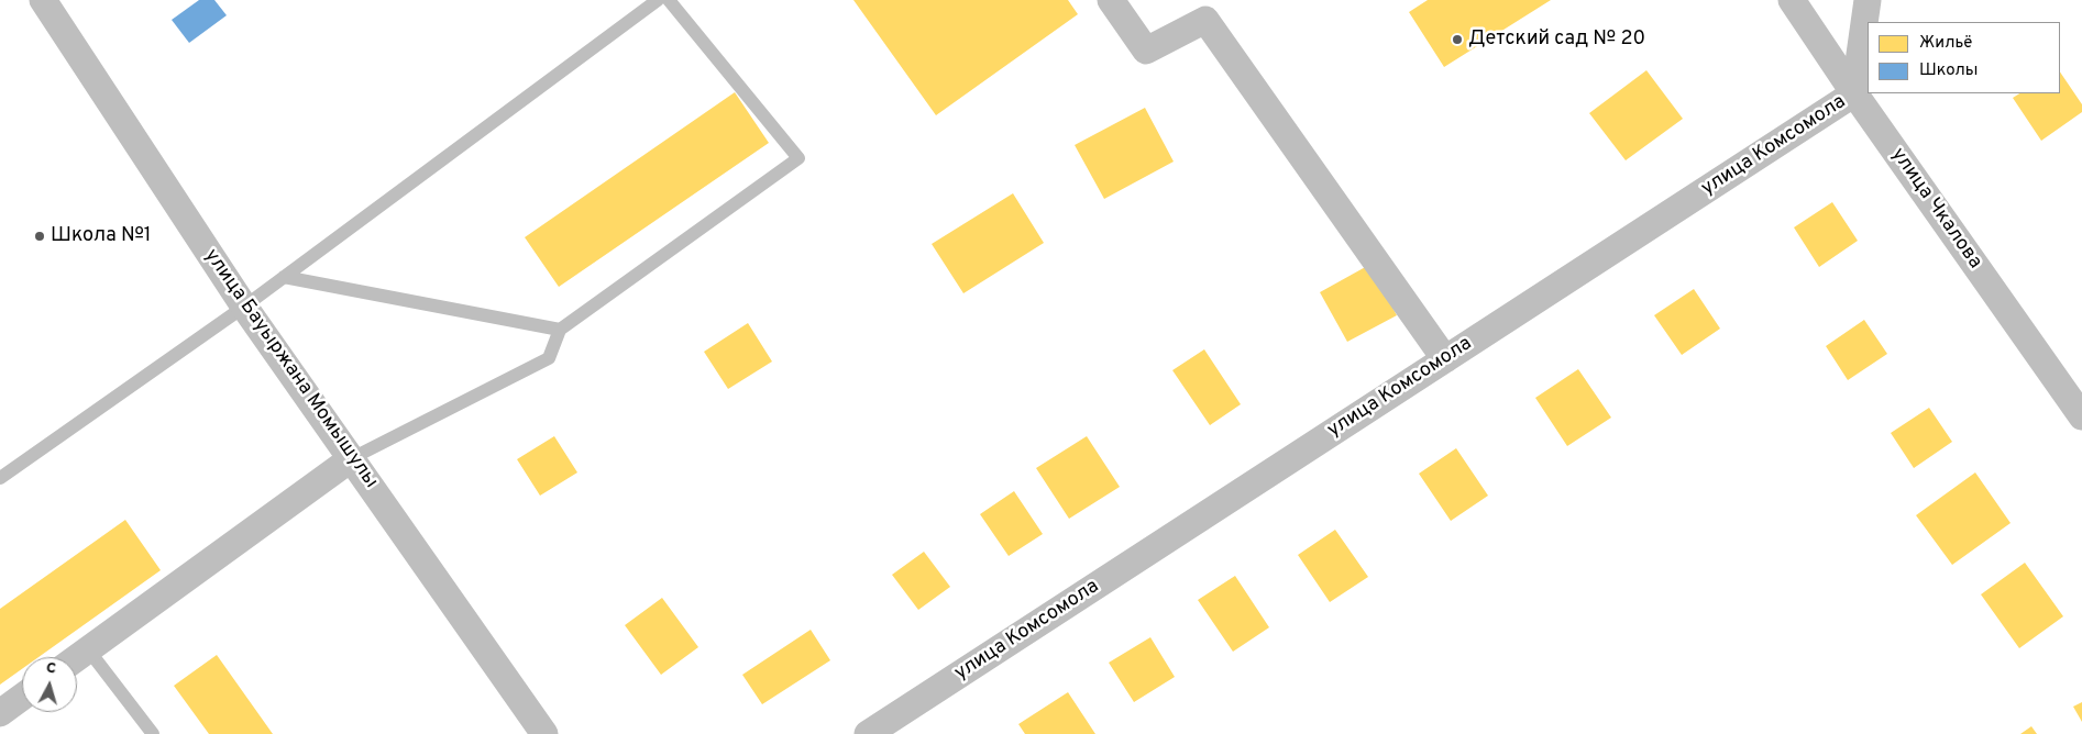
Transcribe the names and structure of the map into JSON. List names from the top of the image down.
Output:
{
  "streets": {
    "street": ["улица Комсомола", "улица Чкалова", "улица Бауыржана Момышулы"]
  },
  "crossings": [
    ["улица Комсомола", "улица Чкалова"]
  ],
  "places": ["Детский сад № 20", "Школа №1"],
  "legend": ["Жильё", "Школы"],
  "north": "top"
}
